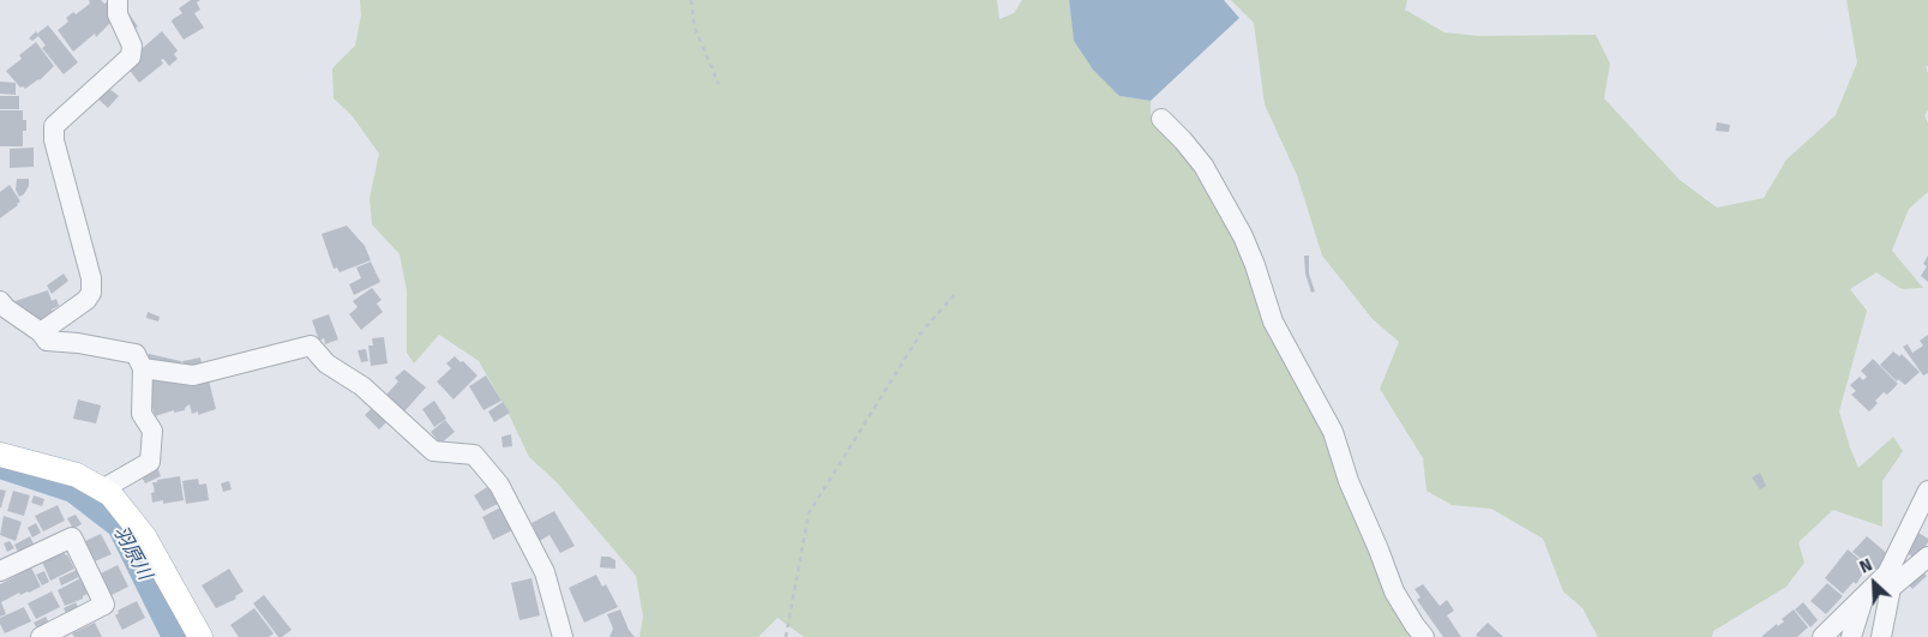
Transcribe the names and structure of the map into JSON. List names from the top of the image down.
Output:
{
  "water": ["羽原川"],
  "north": "top left"
}
